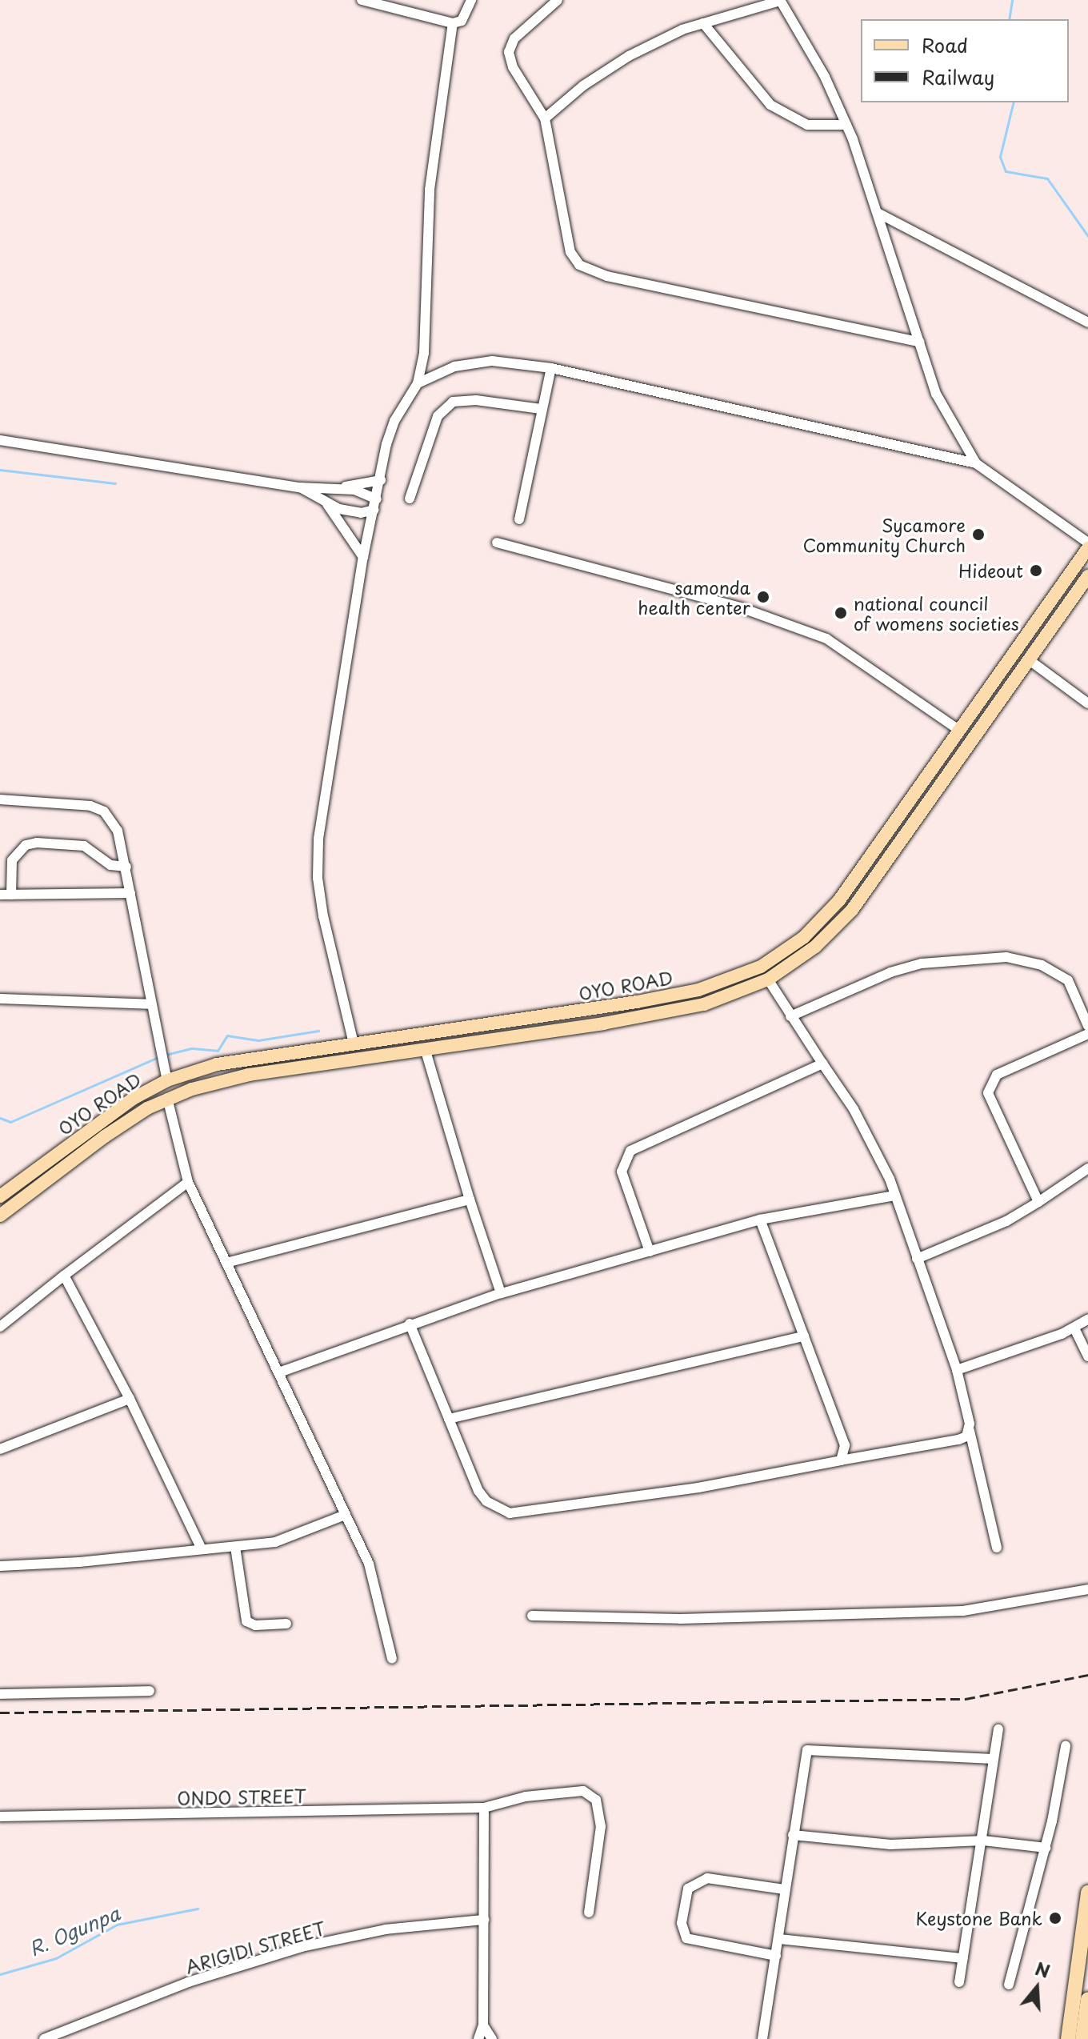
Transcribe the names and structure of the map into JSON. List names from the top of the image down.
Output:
{
  "streets": {
    "main road": ["OYO ROAD"],
    "street": ["ONDO STREET", "ARIGIDI STREET"]
  },
  "water": ["R. Ogunpa"],
  "places": [
    "Sycamore Community Church",
    "Hideout",
    "samonda health center",
    "national council of womens societies",
    "Keystone Bank"
  ],
  "legend": ["Road", "Railway"],
  "north": "top"
}
